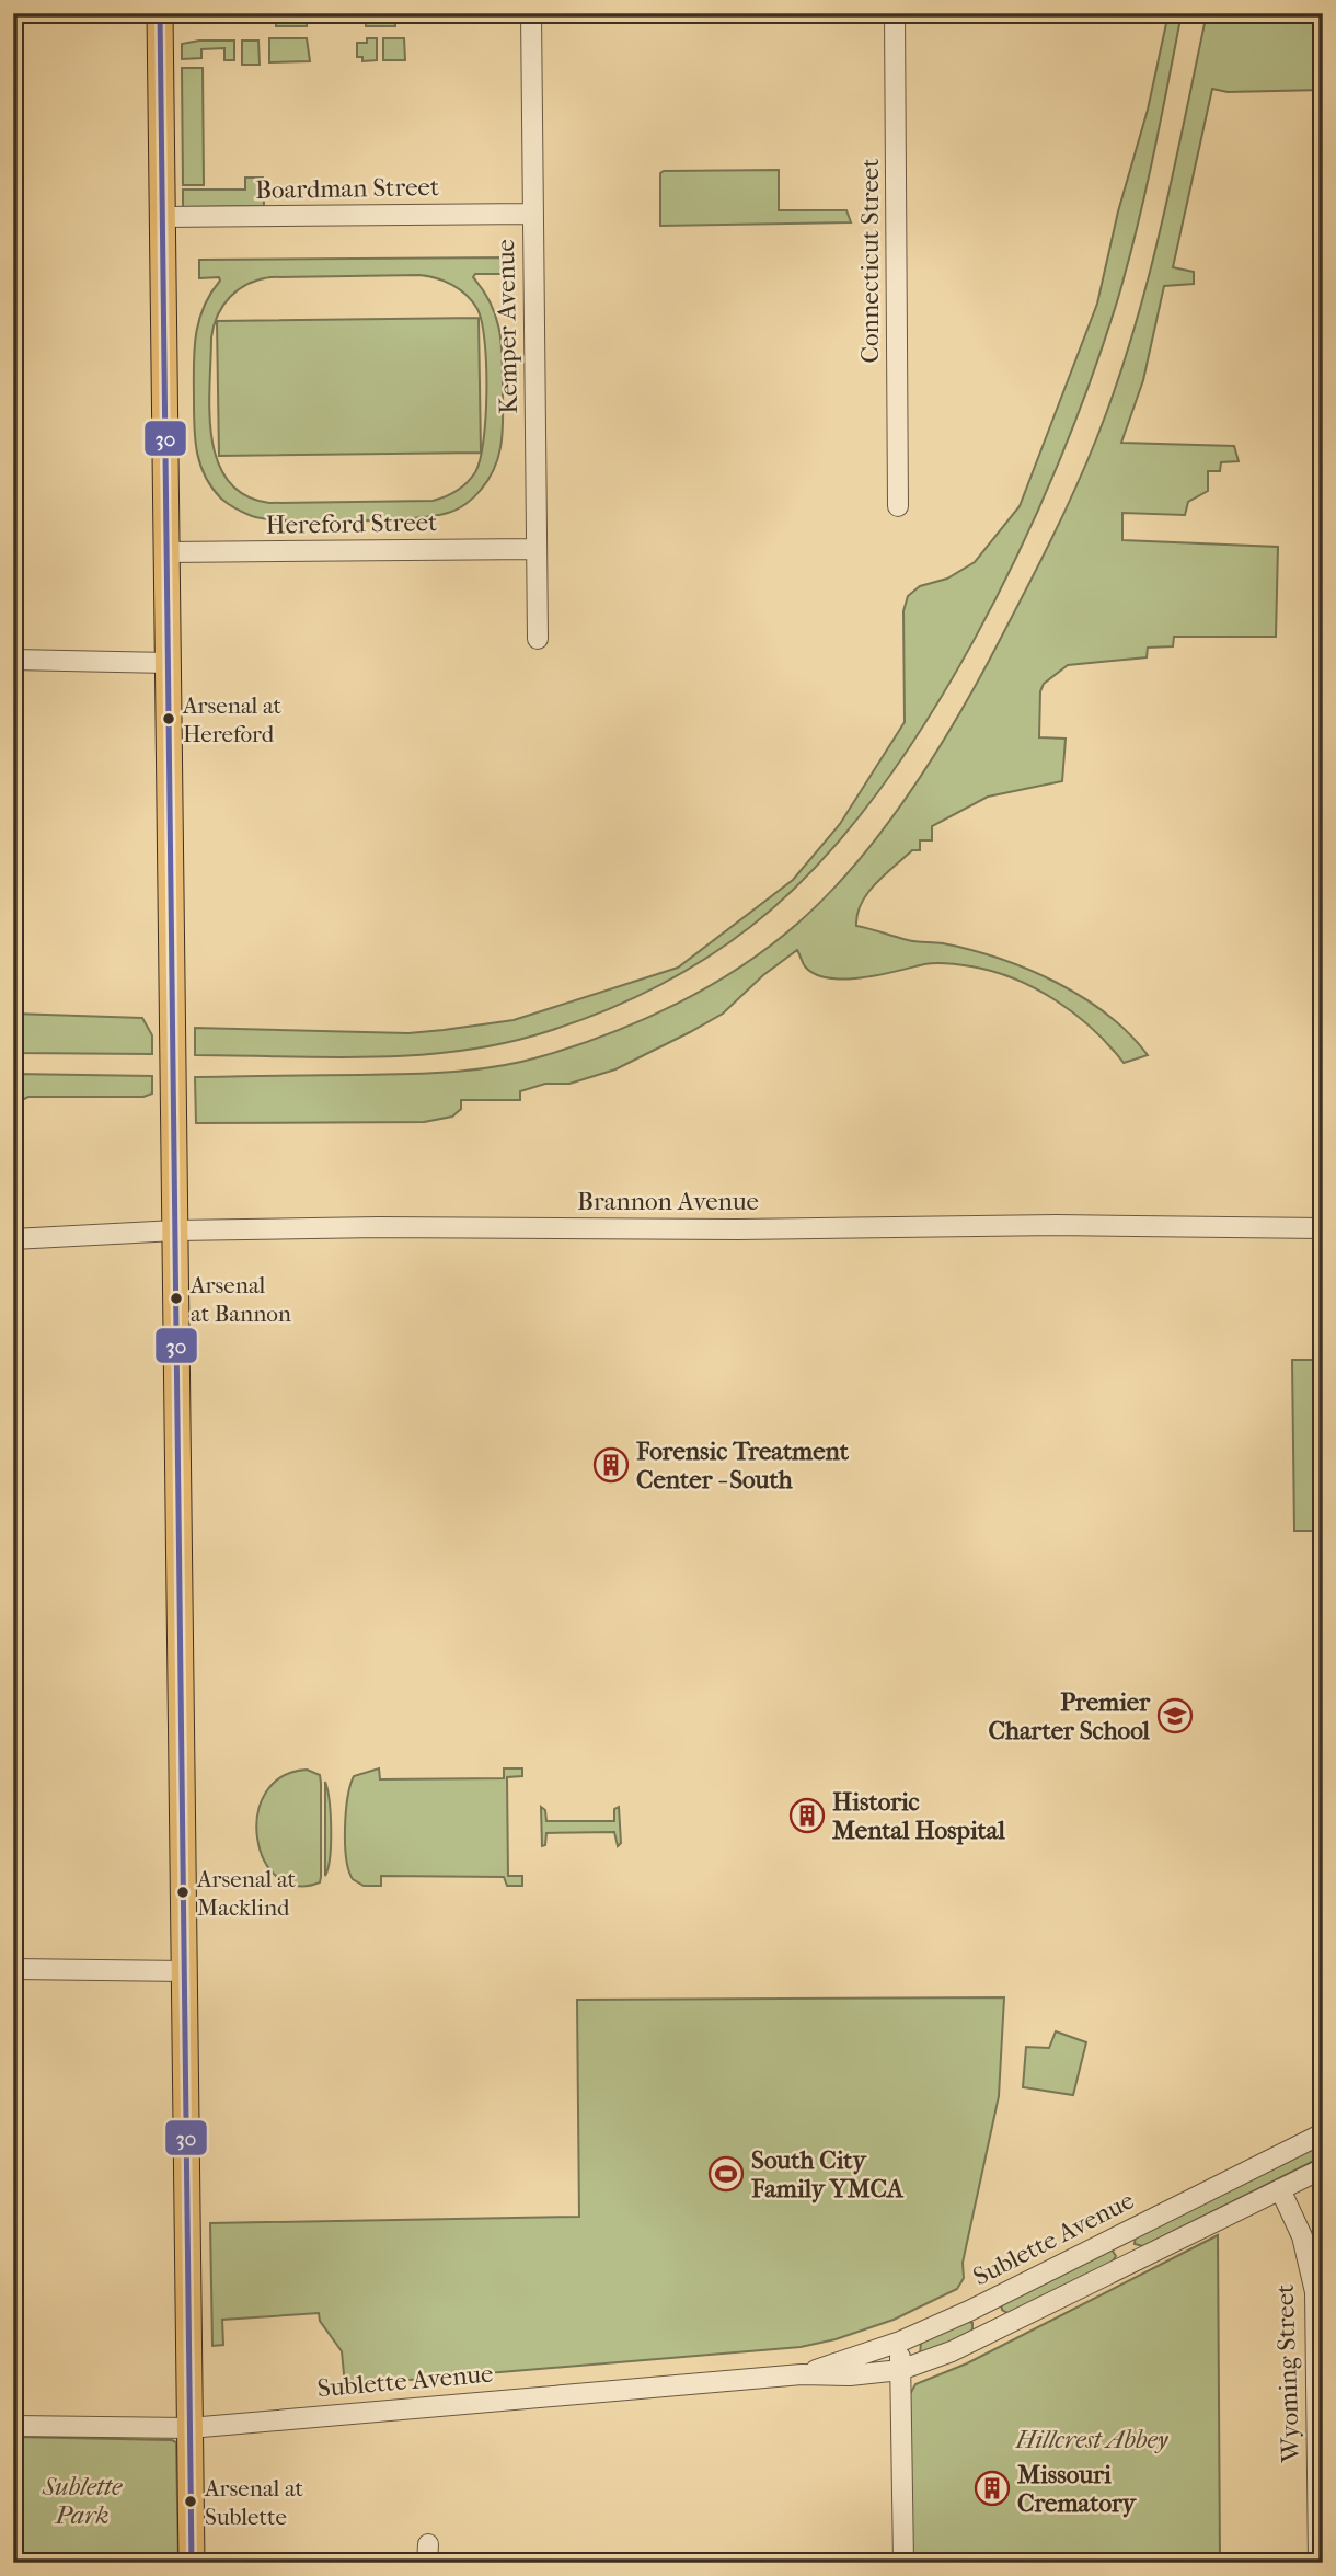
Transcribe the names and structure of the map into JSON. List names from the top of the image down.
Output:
{
  "streets": {
    "street": [
      "Boardman Street",
      "Connecticut Street",
      "Kemper Avenue",
      "Hereford Street",
      "Brannon Avenue",
      "Sublette Avenue",
      "Wyoming Street"
    ]
  },
  "crossings": [
    ["Boardman Street", "Kemper Avenue"],
    ["Kemper Avenue", "Hereford Street"],
    ["Sublette Avenue", "Wyoming Street"]
  ],
  "parks": ["Hillcrest Abbey", "Sublette Park"],
  "places": {
    "other": [
      "Arsenal at Hereford",
      "Arsenal at Bannon",
      "Arsenal at Macklind",
      "Arsenal at Sublette"
    ],
    "building": ["Forensic Treatment Center - South", "Historic Mental Hospital", "Missouri Crematory"],
    "school or university": ["Premier Charter School"],
    "sports": ["South City Family YMCA"]
  },
  "lines": ["transit line 30"]
}
